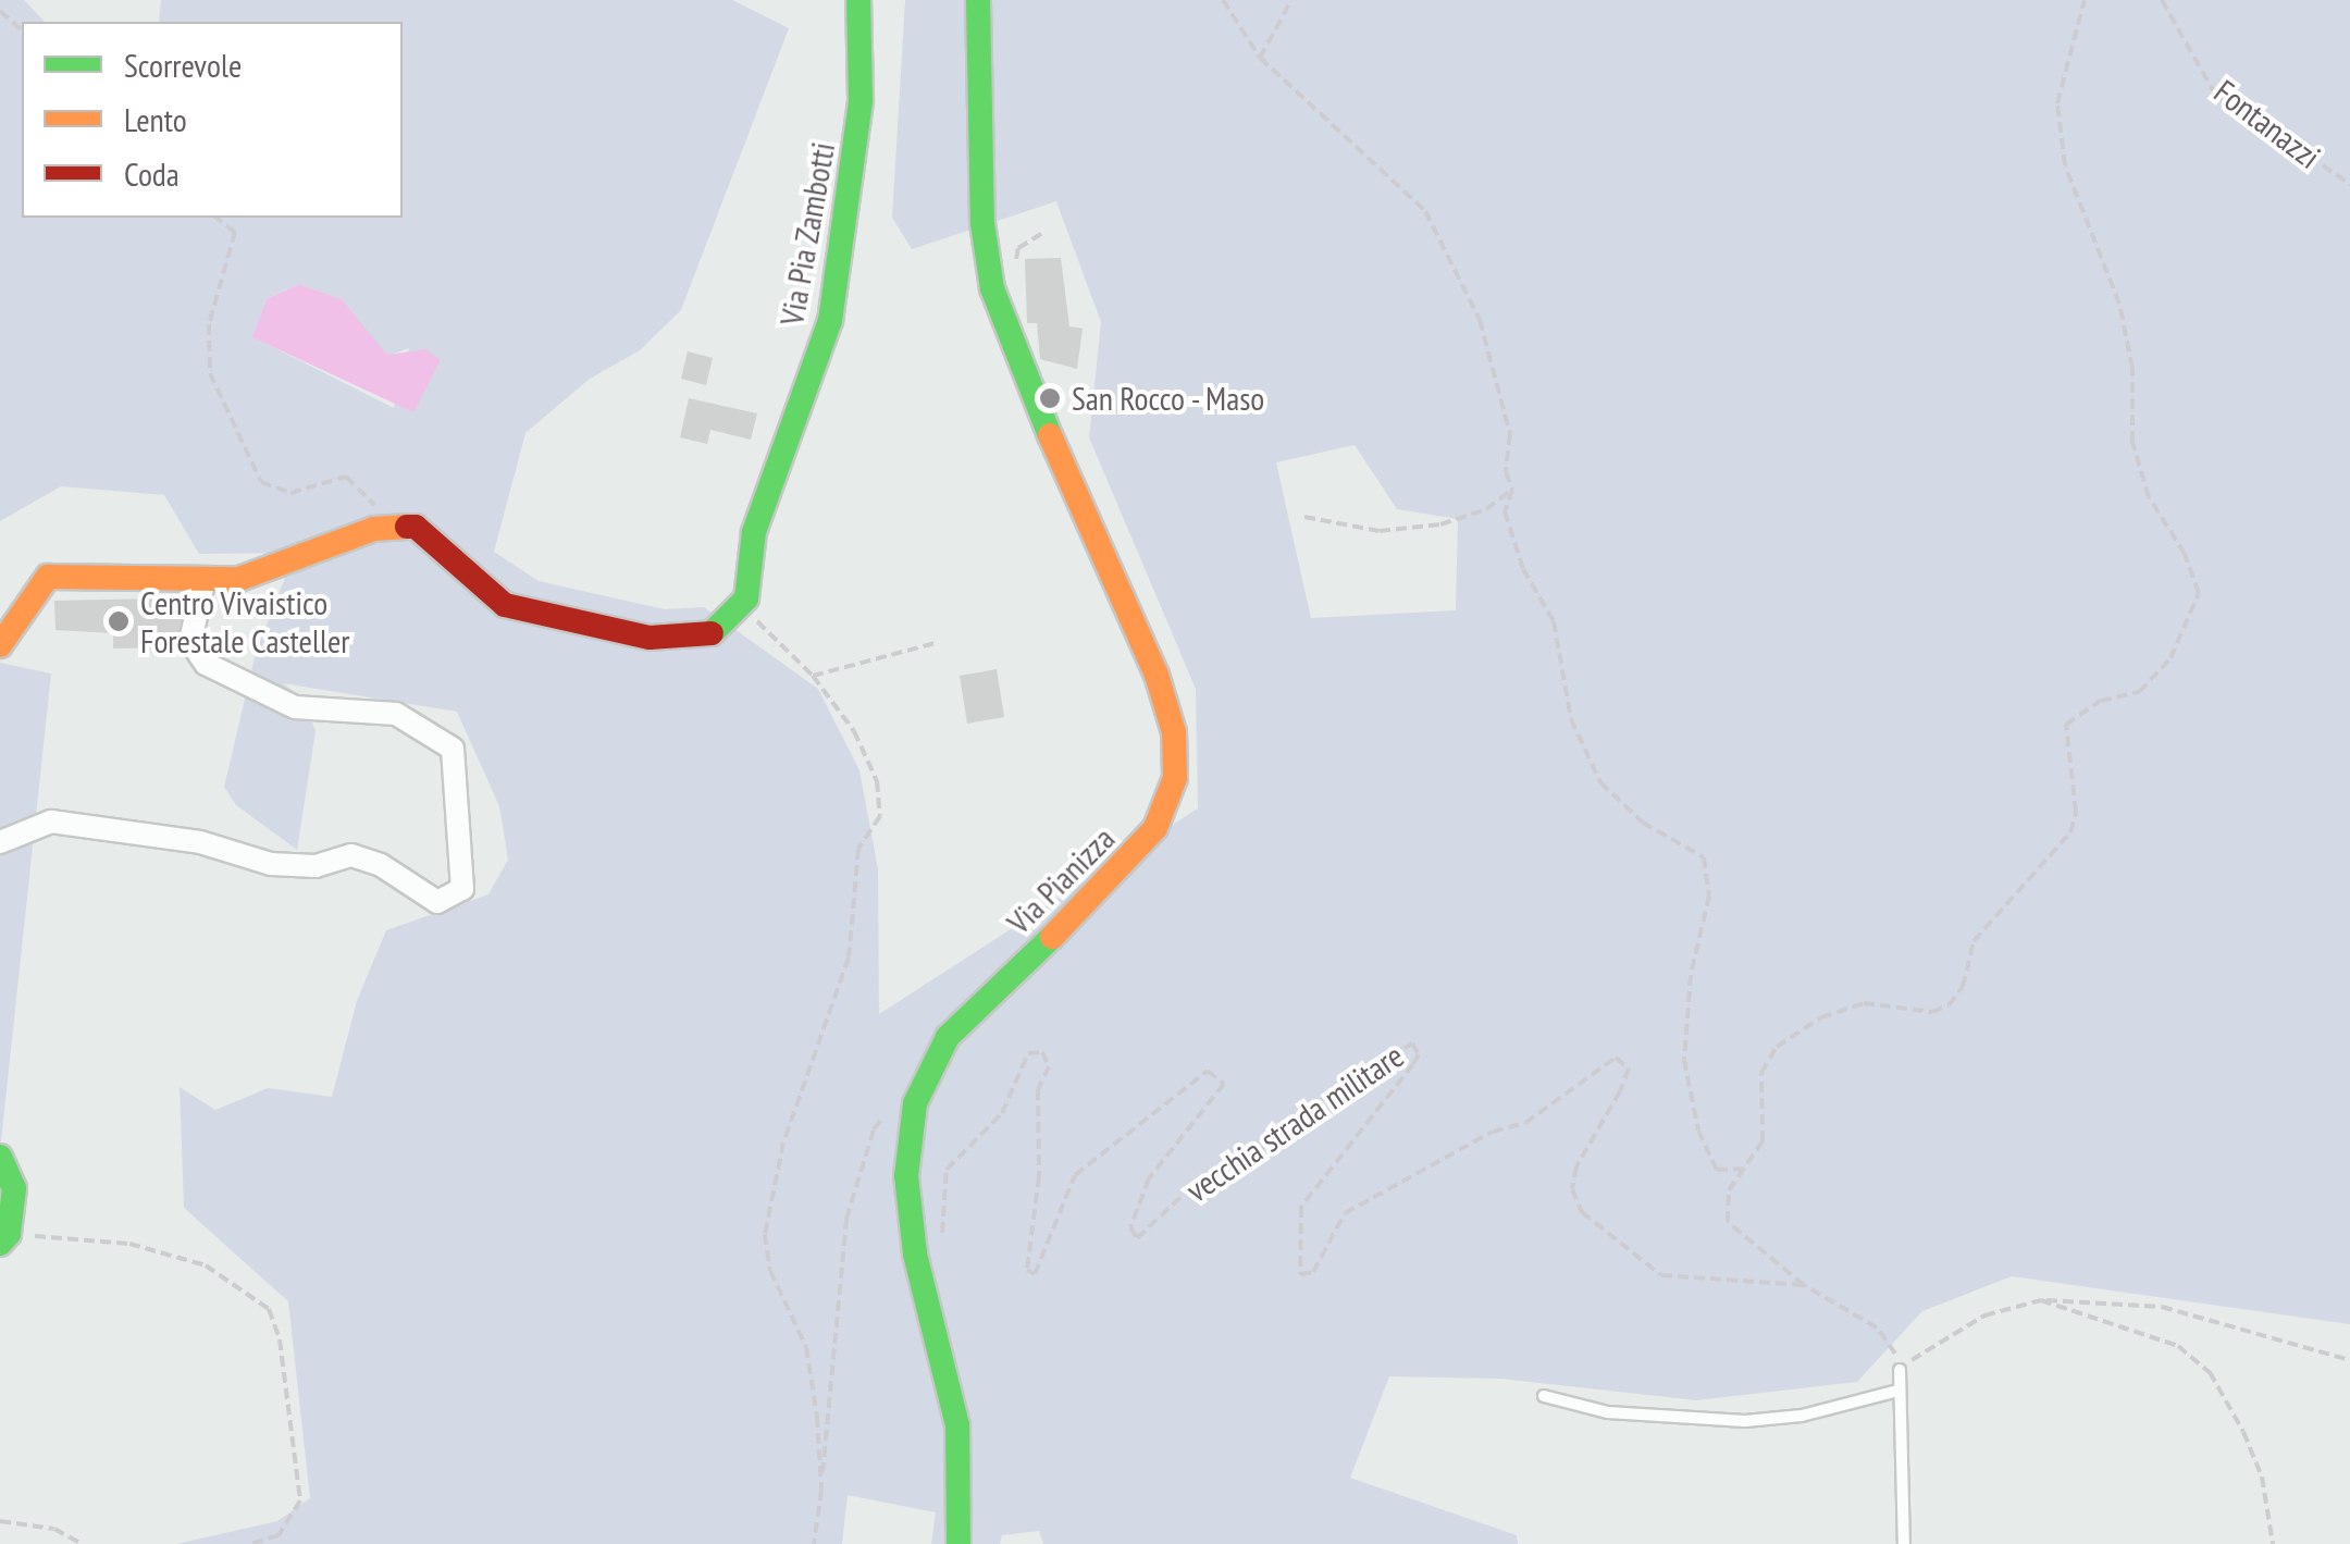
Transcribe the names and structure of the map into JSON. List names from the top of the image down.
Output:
{
  "streets": {
    "main road": ["Via Pia Zambotti", "Via Pianizza"],
    "path": ["Fontanazzi", "vecchia strada militare"]
  },
  "places": ["San Rocco - Maso", "Centro Vivaistico Forestale Casteller"],
  "legend": ["Scorrevole", "Lento", "Coda"]
}
